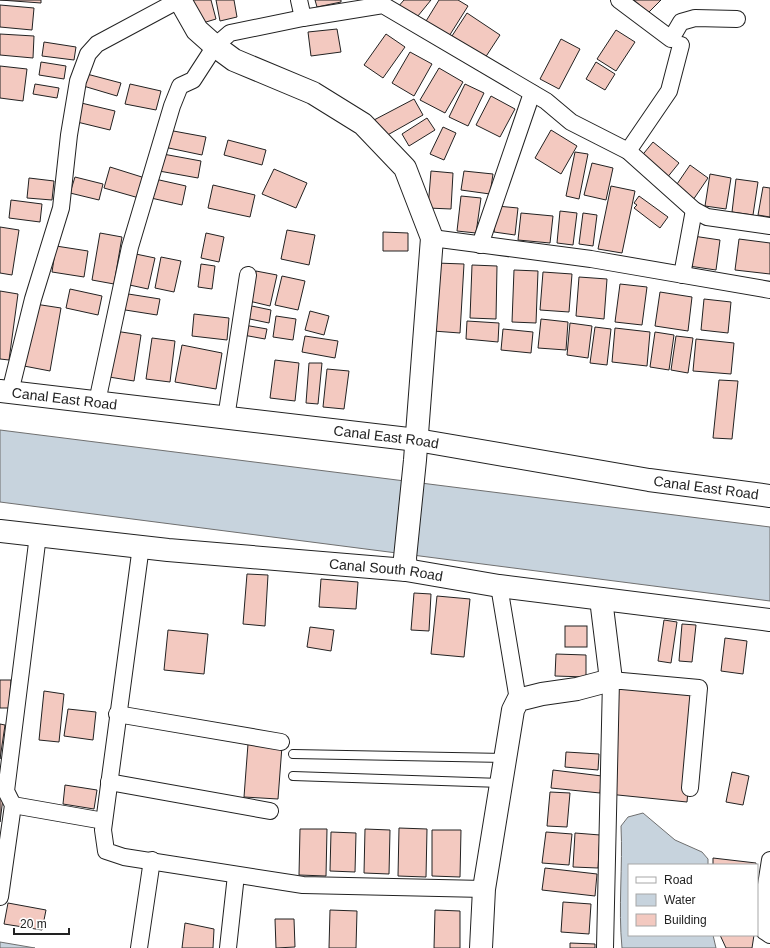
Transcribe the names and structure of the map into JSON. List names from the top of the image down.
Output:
{
  "streets": {
    "street": ["Canal East Road", "Canal South Road"]
  },
  "legend": ["Road", "Water", "Building"],
  "scale_bar": "20 m"
}
